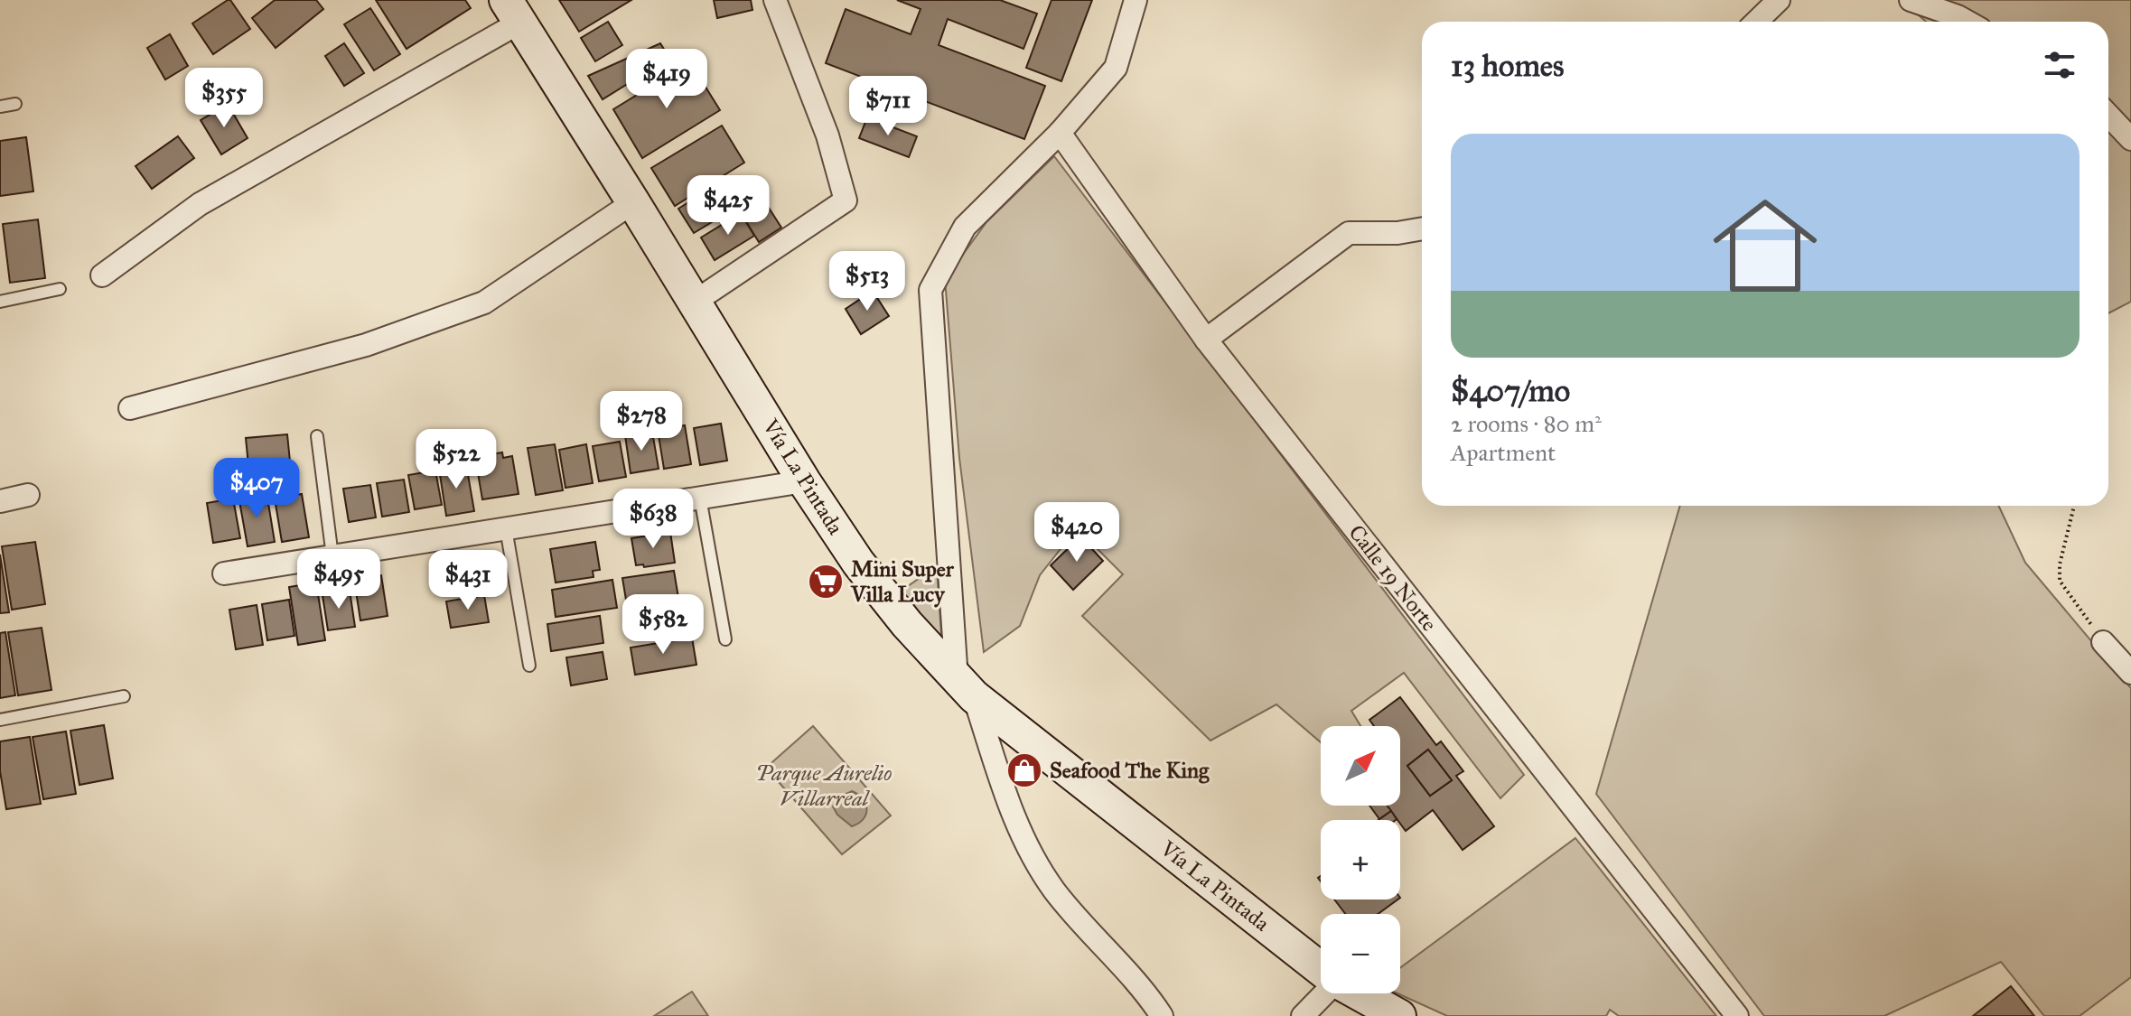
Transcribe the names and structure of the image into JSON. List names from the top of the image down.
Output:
{
  "streets": {
    "main road": ["Vía La Pintada"],
    "street": ["Calle 19 Norte"]
  },
  "parks": ["Parque Aurelio Villarreal"],
  "places": {
    "supermarket": ["Mini Super Villa Lucy"],
    "shop": ["Seafood The King"]
  },
  "north": "top right",
  "page": {
    "heading": "13 homes",
    "price": [
      "$419",
      "$355",
      "$711",
      "$425",
      "$513",
      "$278",
      "$522",
      "$407",
      "$638",
      "$420",
      "$495",
      "$431",
      "$582"
    ],
    "list": [
      {
        "name": "$407/mo",
        "note": "2 rooms · 80 m² · Apartment"
      }
    ],
    "map_buttons": ["+", "−"]
  }
}
